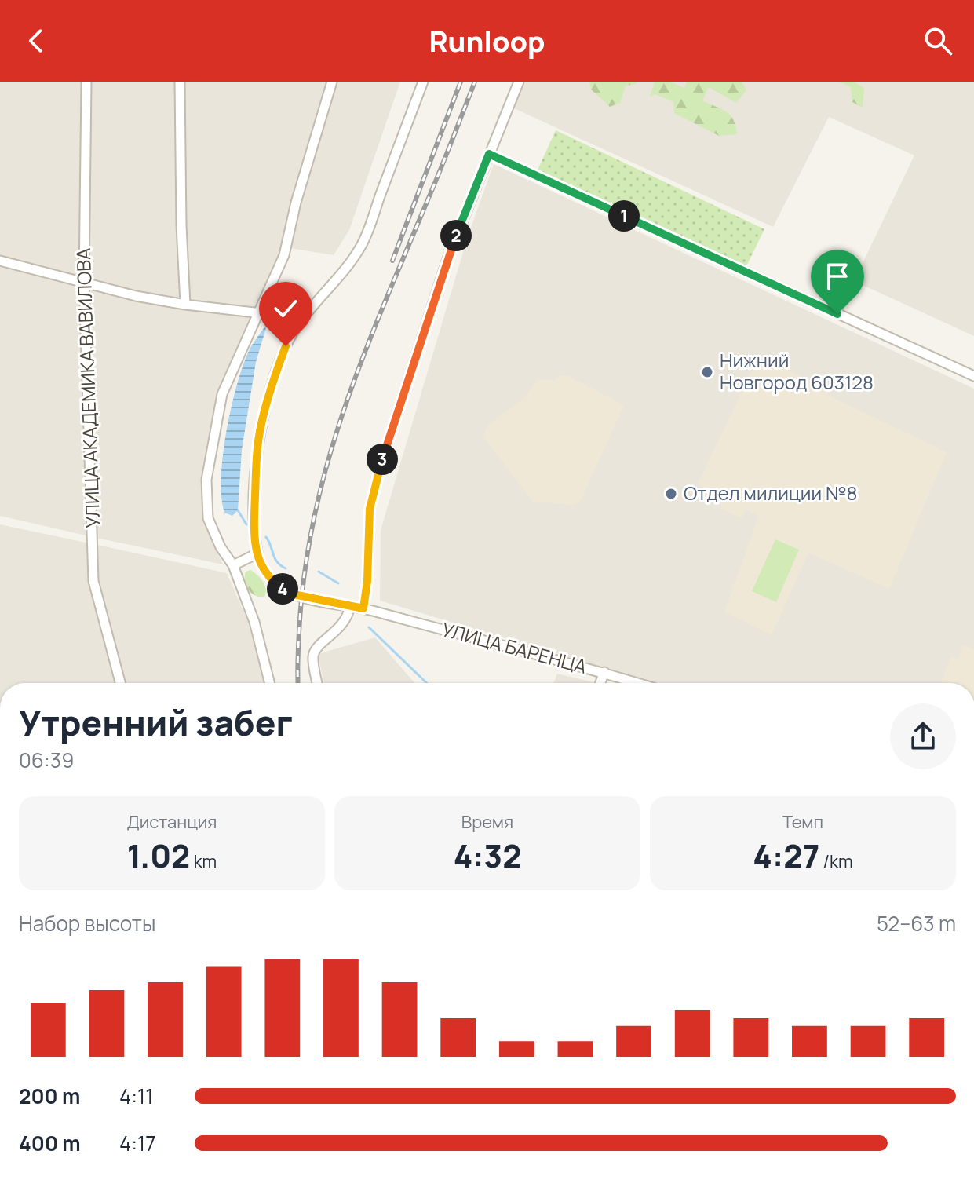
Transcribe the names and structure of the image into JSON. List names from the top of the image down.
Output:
{
  "streets": {
    "street": ["УЛИЦА АКАДЕМИКА ВАВИЛОВА", "УЛИЦА БАРЕНЦА"]
  },
  "places": ["Нижний Новгород 603128", "Отдел милиции №8"],
  "page": {
    "header": "Runloop",
    "pins": [
      "1",
      "2",
      "3",
      "4"
    ],
    "heading": ["Утренний забег", "06:39"],
    "stats": [
      ["Дистанция", "1.02 km"],
      ["Время", "4:32"],
      ["Темп", "4:27 /km"]
    ],
    "chart": ["Набор высоты", "52–63 m"],
    "list": [
      {
        "name": "200 m",
        "note": "4:11"
      },
      {
        "name": "400 m",
        "note": "4:17"
      }
    ]
  }
}
